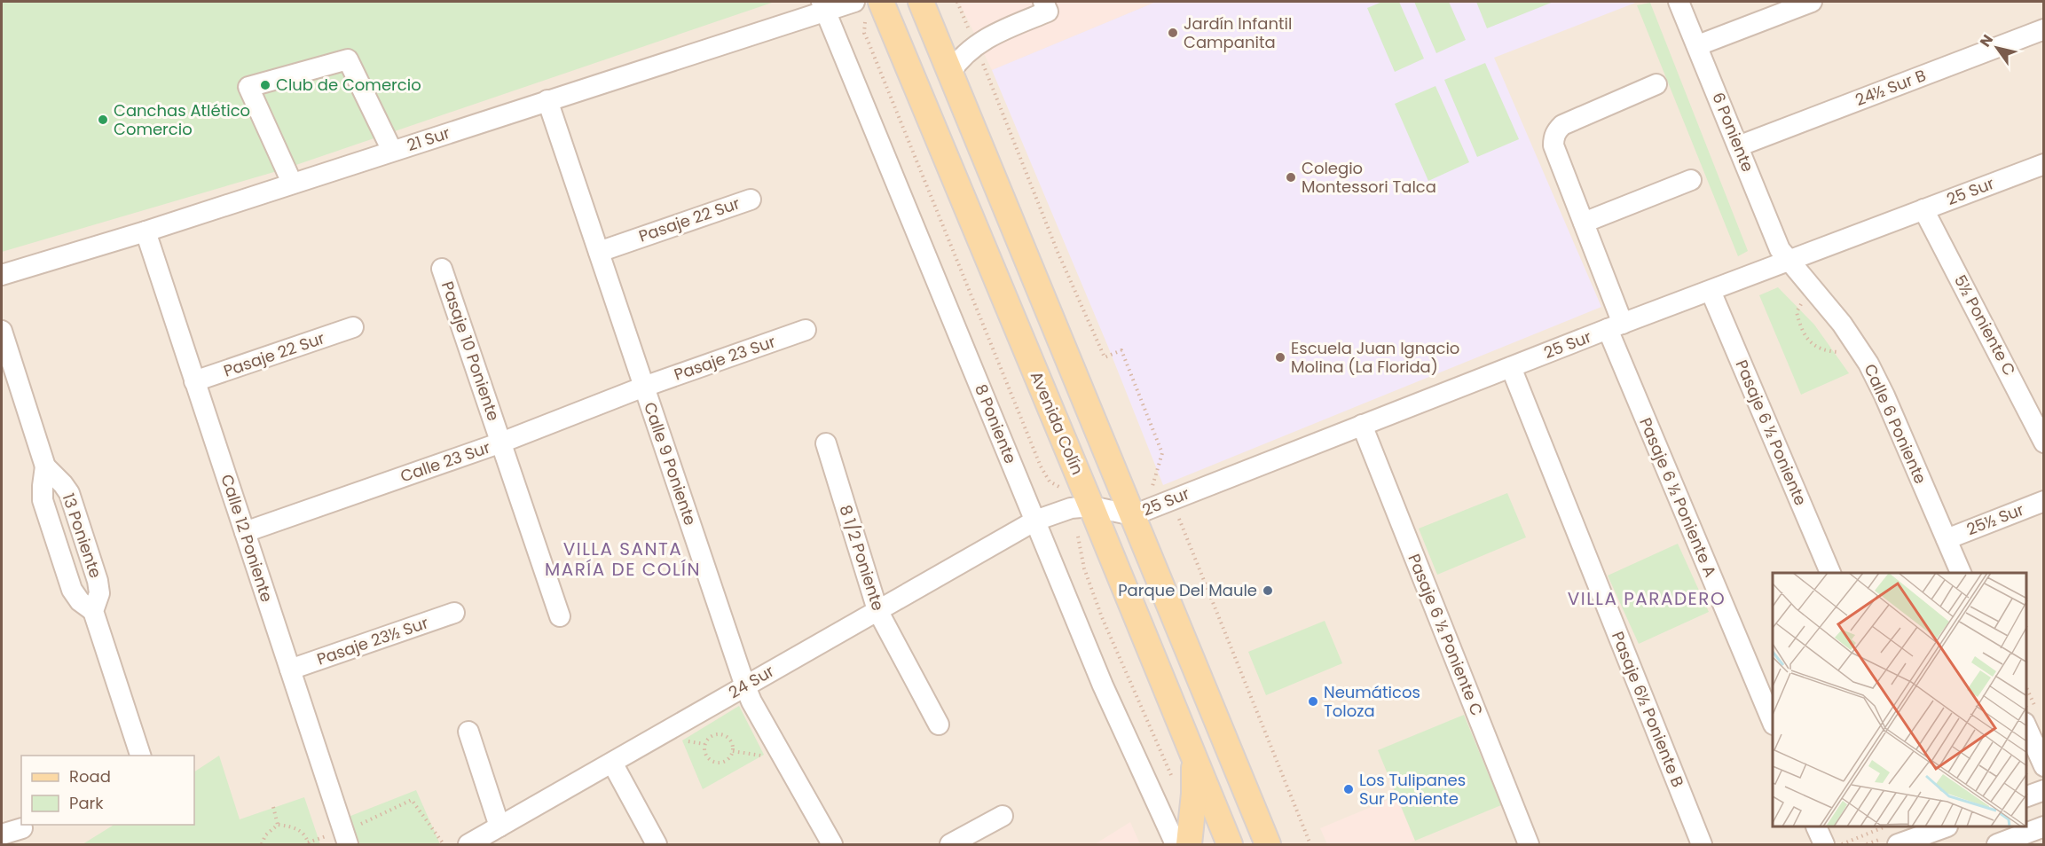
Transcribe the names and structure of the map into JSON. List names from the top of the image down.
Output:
{
  "streets": {
    "main road": ["Avenida Colín"],
    "street": [
      "24½ Sur B",
      "6 Poniente",
      "21 Sur",
      "25 Sur",
      "Pasaje 22 Sur",
      "5½ Poniente C",
      "Pasaje 10 Poniente",
      "Pasaje 23 Sur",
      "8 Poniente",
      "Calle 6 Poniente",
      "Pasaje 6 ½ Poniente",
      "Calle 23 Sur",
      "Calle 9 Poniente",
      "Pasaje 6 ½ Poniente A",
      "25½ Sur",
      "13 Poniente",
      "Calle 12 Poniente",
      "8 1/2 Poniente",
      "Pasaje 6 ½ Poniente C",
      "Pasaje 23½ Sur",
      "24 Sur",
      "Pasaje 6½ Poniente B"
    ]
  },
  "crossings": [
    ["24½ Sur B", "6 Poniente"],
    ["6 Poniente", "25 Sur"],
    ["6 Poniente", "Calle 6 Poniente"],
    ["21 Sur", "Avenida Colín"],
    ["21 Sur", "8 Poniente"],
    ["21 Sur", "Calle 9 Poniente"],
    ["21 Sur", "Calle 12 Poniente"],
    ["25 Sur", "5½ Poniente C"],
    ["25 Sur", "Avenida Colín"],
    ["25 Sur", "Calle 6 Poniente"],
    ["25 Sur", "Pasaje 6 ½ Poniente"],
    ["25 Sur", "Pasaje 6 ½ Poniente A"],
    ["25 Sur", "Pasaje 6 ½ Poniente C"],
    ["25 Sur", "24 Sur"],
    ["25 Sur", "Pasaje 6½ Poniente B"],
    ["Pasaje 22 Sur", "Calle 9 Poniente"],
    ["Pasaje 22 Sur", "Calle 12 Poniente"],
    ["Pasaje 10 Poniente", "Calle 23 Sur"],
    ["Pasaje 23 Sur", "Calle 23 Sur"],
    ["Pasaje 23 Sur", "Calle 9 Poniente"],
    ["Avenida Colín", "24 Sur"],
    ["8 Poniente", "24 Sur"],
    ["Calle 6 Poniente", "25½ Sur"],
    ["Calle 23 Sur", "Calle 9 Poniente"],
    ["Calle 23 Sur", "Calle 12 Poniente"],
    ["Calle 9 Poniente", "24 Sur"],
    ["Calle 12 Poniente", "Pasaje 23½ Sur"],
    ["8 1/2 Poniente", "24 Sur"]
  ],
  "districts": ["VILLA SANTA MARÍA DE COLÍN", "VILLA PARADERO"],
  "places": [
    "Jardín Infantil Campanita",
    "Club de Comercio",
    "Canchas Atlético Comercio",
    "Colegio Montessori Talca",
    "Escuela Juan Ignacio Molina (La Florida)",
    "Parque Del Maule",
    "Neumáticos Toloza",
    "Los Tulipanes Sur Poniente"
  ],
  "legend": ["Road", "Park"],
  "north": "top left"
}
